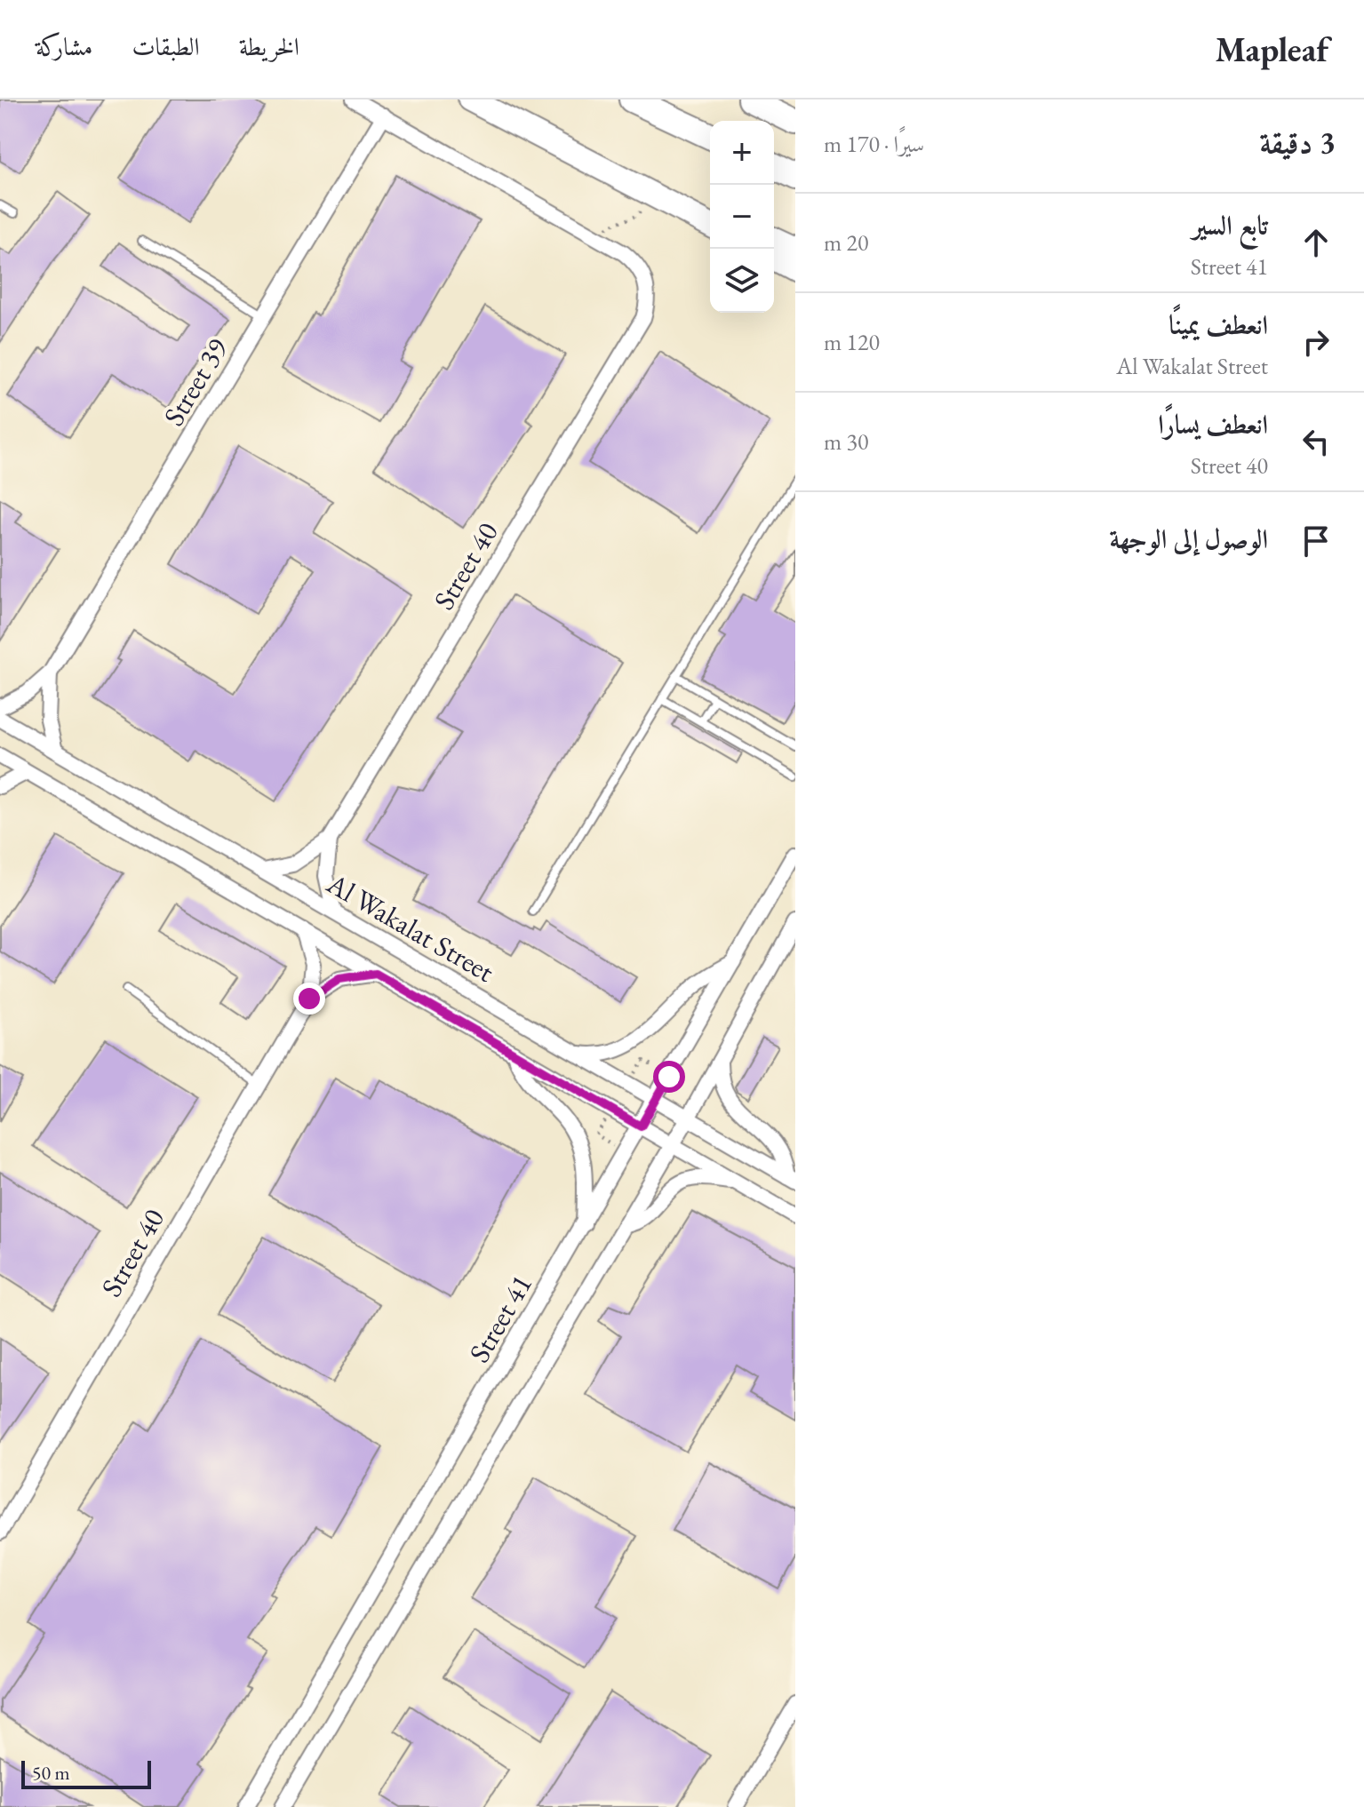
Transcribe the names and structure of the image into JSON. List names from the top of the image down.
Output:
{
  "streets": {
    "street": [
      "Street 39",
      "Street 40",
      "Al Wakalat Street",
      "Street 41"
    ]
  },
  "crossings": [
    ["Street 39", "Al Wakalat Street"],
    ["Street 40", "Al Wakalat Street"],
    ["Al Wakalat Street", "Street 41"]
  ],
  "scale_bar": "50 m",
  "page": {
    "header": "Mapleaf",
    "nav": ["الخريطة", "الطبقات", "مشاركة"],
    "heading": ["3 دقيقة", "سيرًا · 170 m"],
    "map_buttons": ["+", "−"],
    "list": [
      ["تابع السير", "Street 41", "20 m"],
      ["انعطف يمينًا", "Al Wakalat Street", "120 m"],
      ["انعطف يسارًا", "Street 40", "30 m"],
      "الوصول إلى الوجهة"
    ],
    "scale": "50 m"
  }
}
